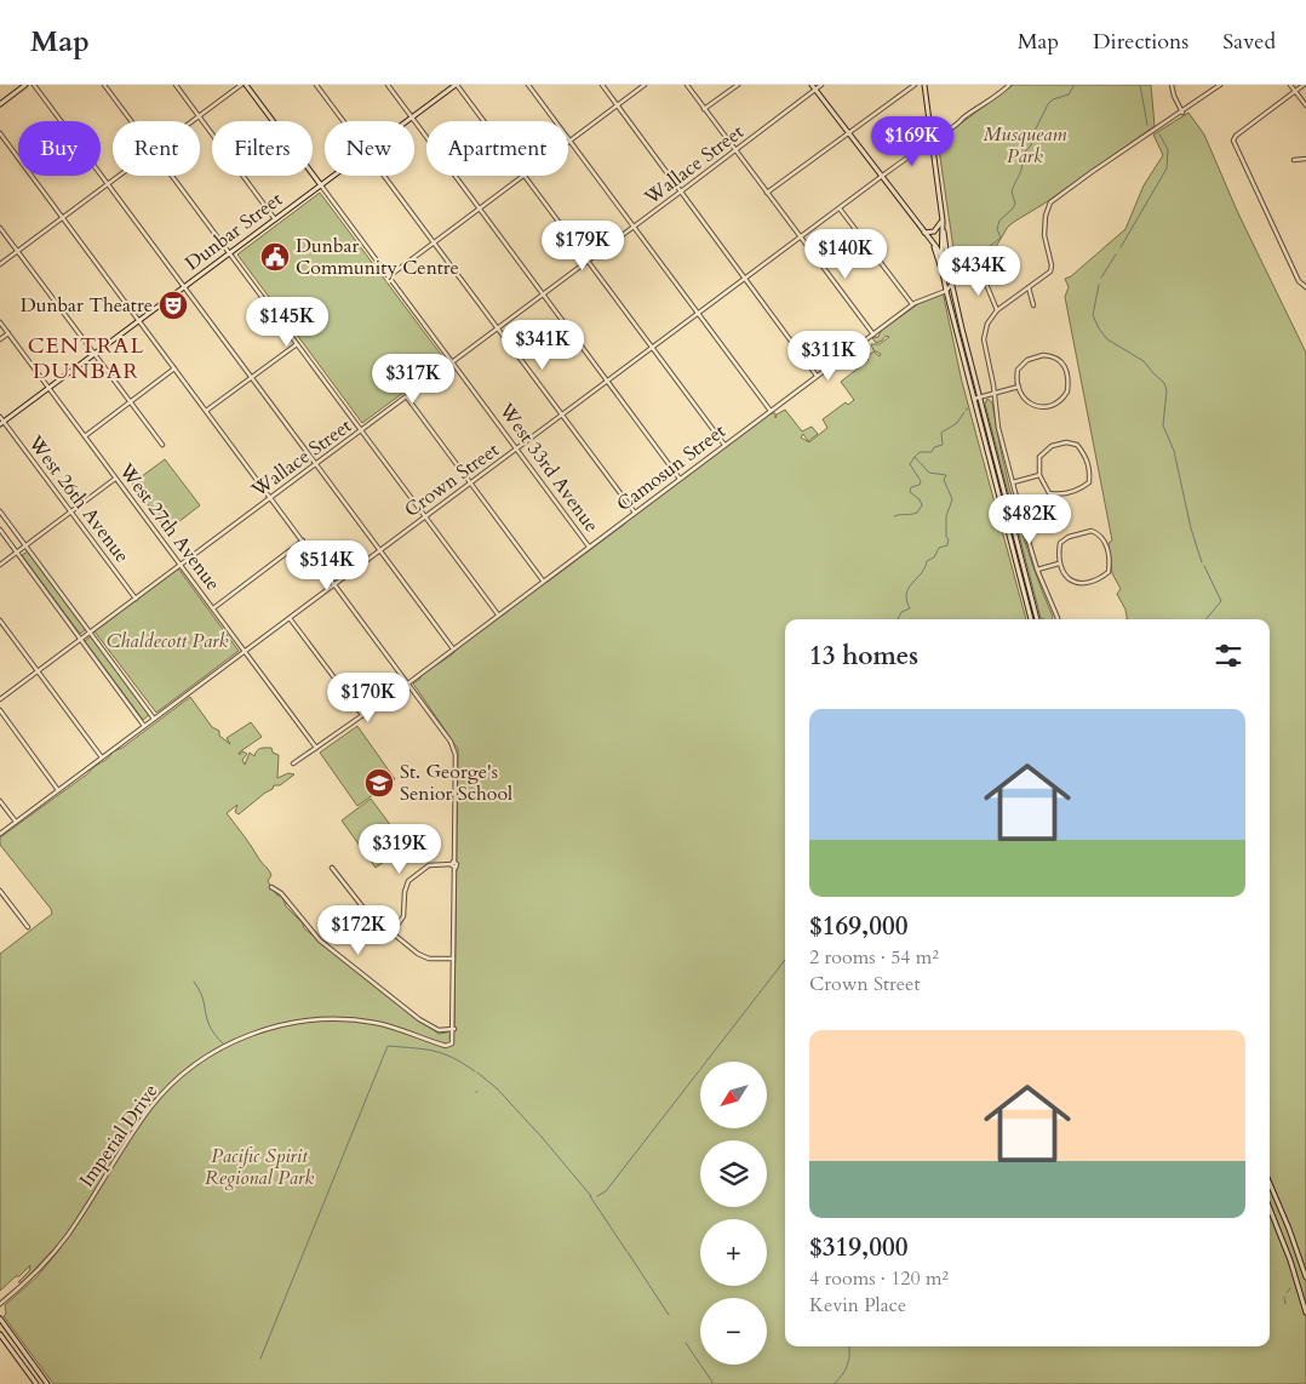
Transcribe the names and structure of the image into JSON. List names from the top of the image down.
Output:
{
  "streets": {
    "main road": ["Dunbar Street", "West 33rd Avenue"],
    "street": [
      "Wallace Street",
      "Camosun Street",
      "Crown Street",
      "West 26th Avenue",
      "West 27th Avenue",
      "Imperial Drive"
    ]
  },
  "crossings": [
    ["Wallace Street", "West 33rd Avenue"],
    ["Wallace Street", "West 26th Avenue"],
    ["Wallace Street", "West 27th Avenue"],
    ["Dunbar Street", "West 33rd Avenue"],
    ["Dunbar Street", "West 26th Avenue"],
    ["Dunbar Street", "West 27th Avenue"],
    ["West 33rd Avenue", "Camosun Street"],
    ["West 33rd Avenue", "Crown Street"],
    ["Camosun Street", "West 27th Avenue"],
    ["Crown Street", "West 27th Avenue"]
  ],
  "districts": ["CENTRAL DUNBAR"],
  "parks": ["Musqueam Park", "Chaldecott Park", "Pacific Spirit Regional Park"],
  "places": {
    "public building": ["Dunbar Community Centre"],
    "theatre": ["Dunbar Theatre"],
    "school or university": ["St. George's Senior School"]
  },
  "north": "bottom left",
  "page": {
    "header": "Map",
    "nav": ["Map", "Directions", "Saved"],
    "price": [
      "$169K",
      "$179K",
      "$140K",
      "$434K",
      "$145K",
      "$341K",
      "$311K",
      "$317K",
      "$482K",
      "$514K",
      "$170K",
      "$319K",
      "$172K"
    ],
    "chip": [
      "Buy",
      "Rent",
      "Filters",
      "New",
      "Apartment"
    ],
    "heading": "13 homes",
    "list": [
      {
        "name": "$169,000",
        "note": "2 rooms · 54 m² · Crown Street"
      },
      {
        "name": "$319,000",
        "note": "4 rooms · 120 m² · Kevin Place"
      }
    ],
    "map_buttons": ["+", "−"]
  }
}
